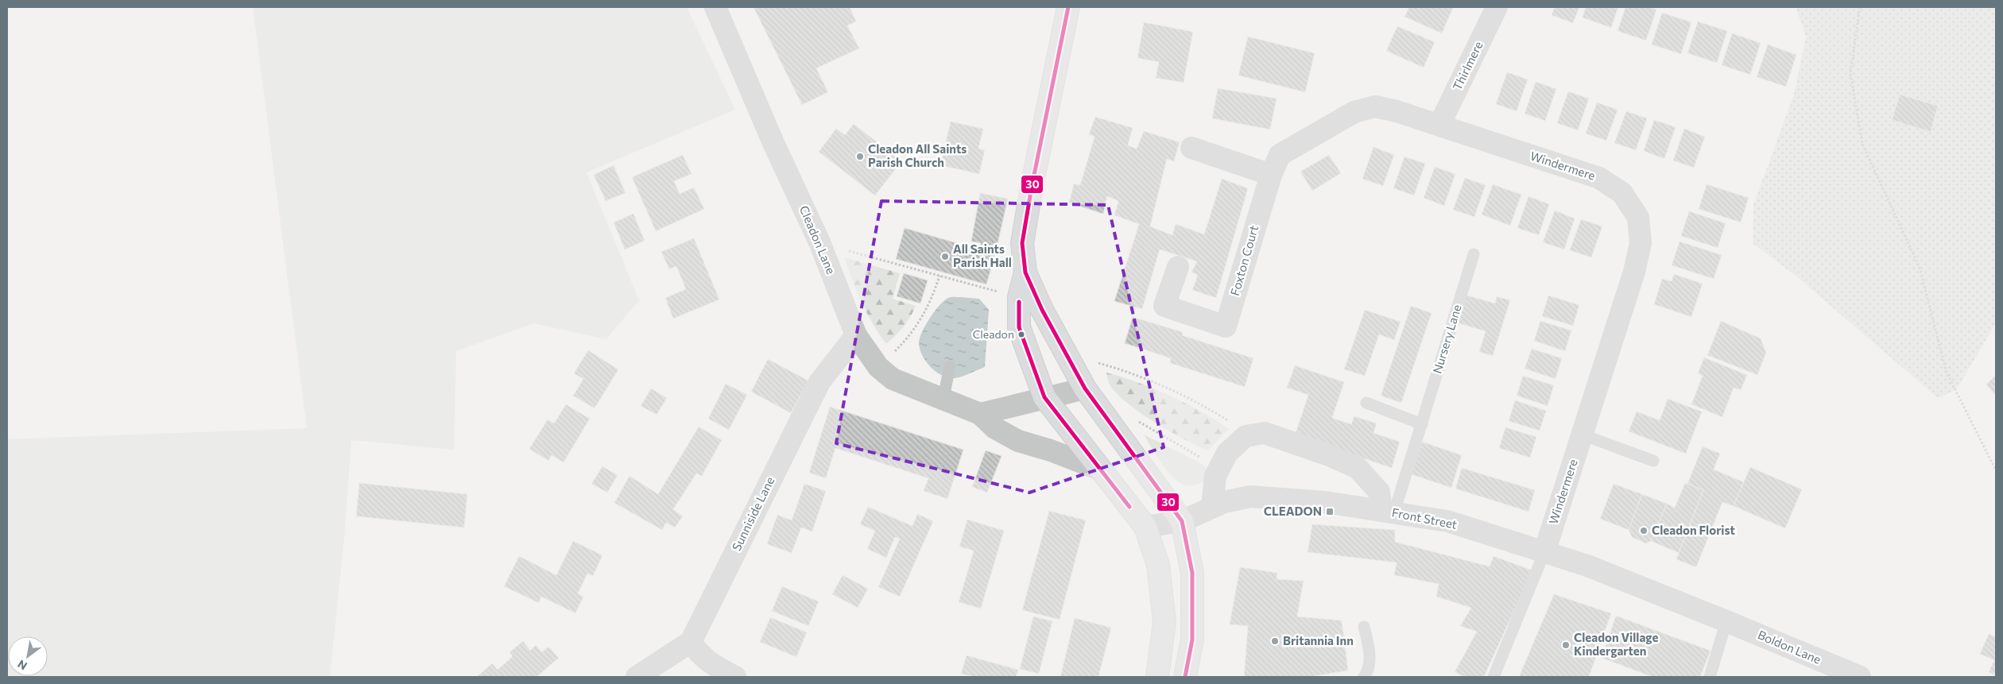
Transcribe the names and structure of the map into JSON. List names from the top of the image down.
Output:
{
  "streets": {
    "street": [
      "Thirlmere",
      "Windermere",
      "Cleadon Lane",
      "Foxton Court",
      "Sunniside Lane",
      "Front Street",
      "Boldon Lane"
    ],
    "lane": ["Nursery Lane"]
  },
  "crossings": [
    ["Thirlmere", "Windermere"],
    ["Windermere", "Foxton Court"],
    ["Windermere", "Front Street"],
    ["Cleadon Lane", "Sunniside Lane"],
    ["Nursery Lane", "Front Street"],
    ["Front Street", "Boldon Lane"]
  ],
  "places": {
    "other": [
      "Cleadon All Saints Parish Church",
      "All Saints Parish Hall",
      "Cleadon",
      "Cleadon Florist",
      "Britannia Inn",
      "Cleadon Village Kindergarten"
    ],
    "transit": ["CLEADON"]
  },
  "lines": ["transit line 30"],
  "north": "bottom left"
}
